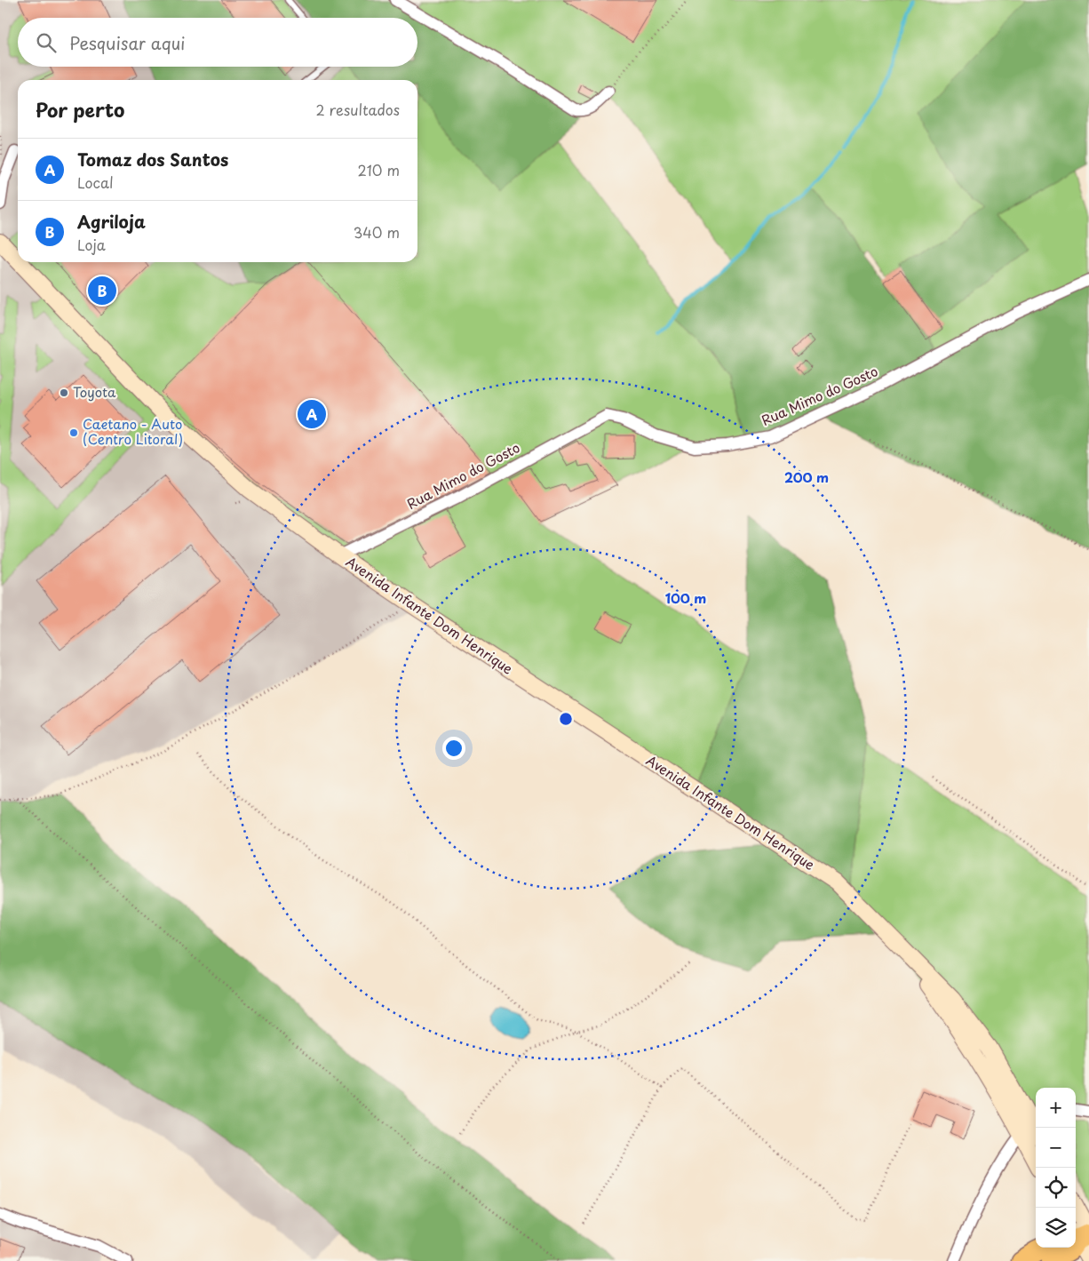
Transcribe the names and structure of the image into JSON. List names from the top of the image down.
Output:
{
  "streets": {
    "main road": ["Avenida Infante Dom Henrique"],
    "street": ["Rua Mimo do Gosto"]
  },
  "crossings": [
    ["Rua Mimo do Gosto", "Avenida Infante Dom Henrique"]
  ],
  "places": ["Toyota", "Caetano - Auto (Centro Litoral)"],
  "page": {
    "search": "Pesquisar aqui",
    "heading": ["Por perto", "2 resultados"],
    "list": [
      {
        "mark": "A",
        "name": "Tomaz dos Santos",
        "note": "Local",
        "value": "210 m"
      },
      {
        "mark": "B",
        "name": "Agriloja",
        "note": "Loja",
        "value": "340 m"
      }
    ],
    "pins": ["B", "A"],
    "map_buttons": ["+", "−"]
  },
  "rings": ["200 m", "100 m"]
}
